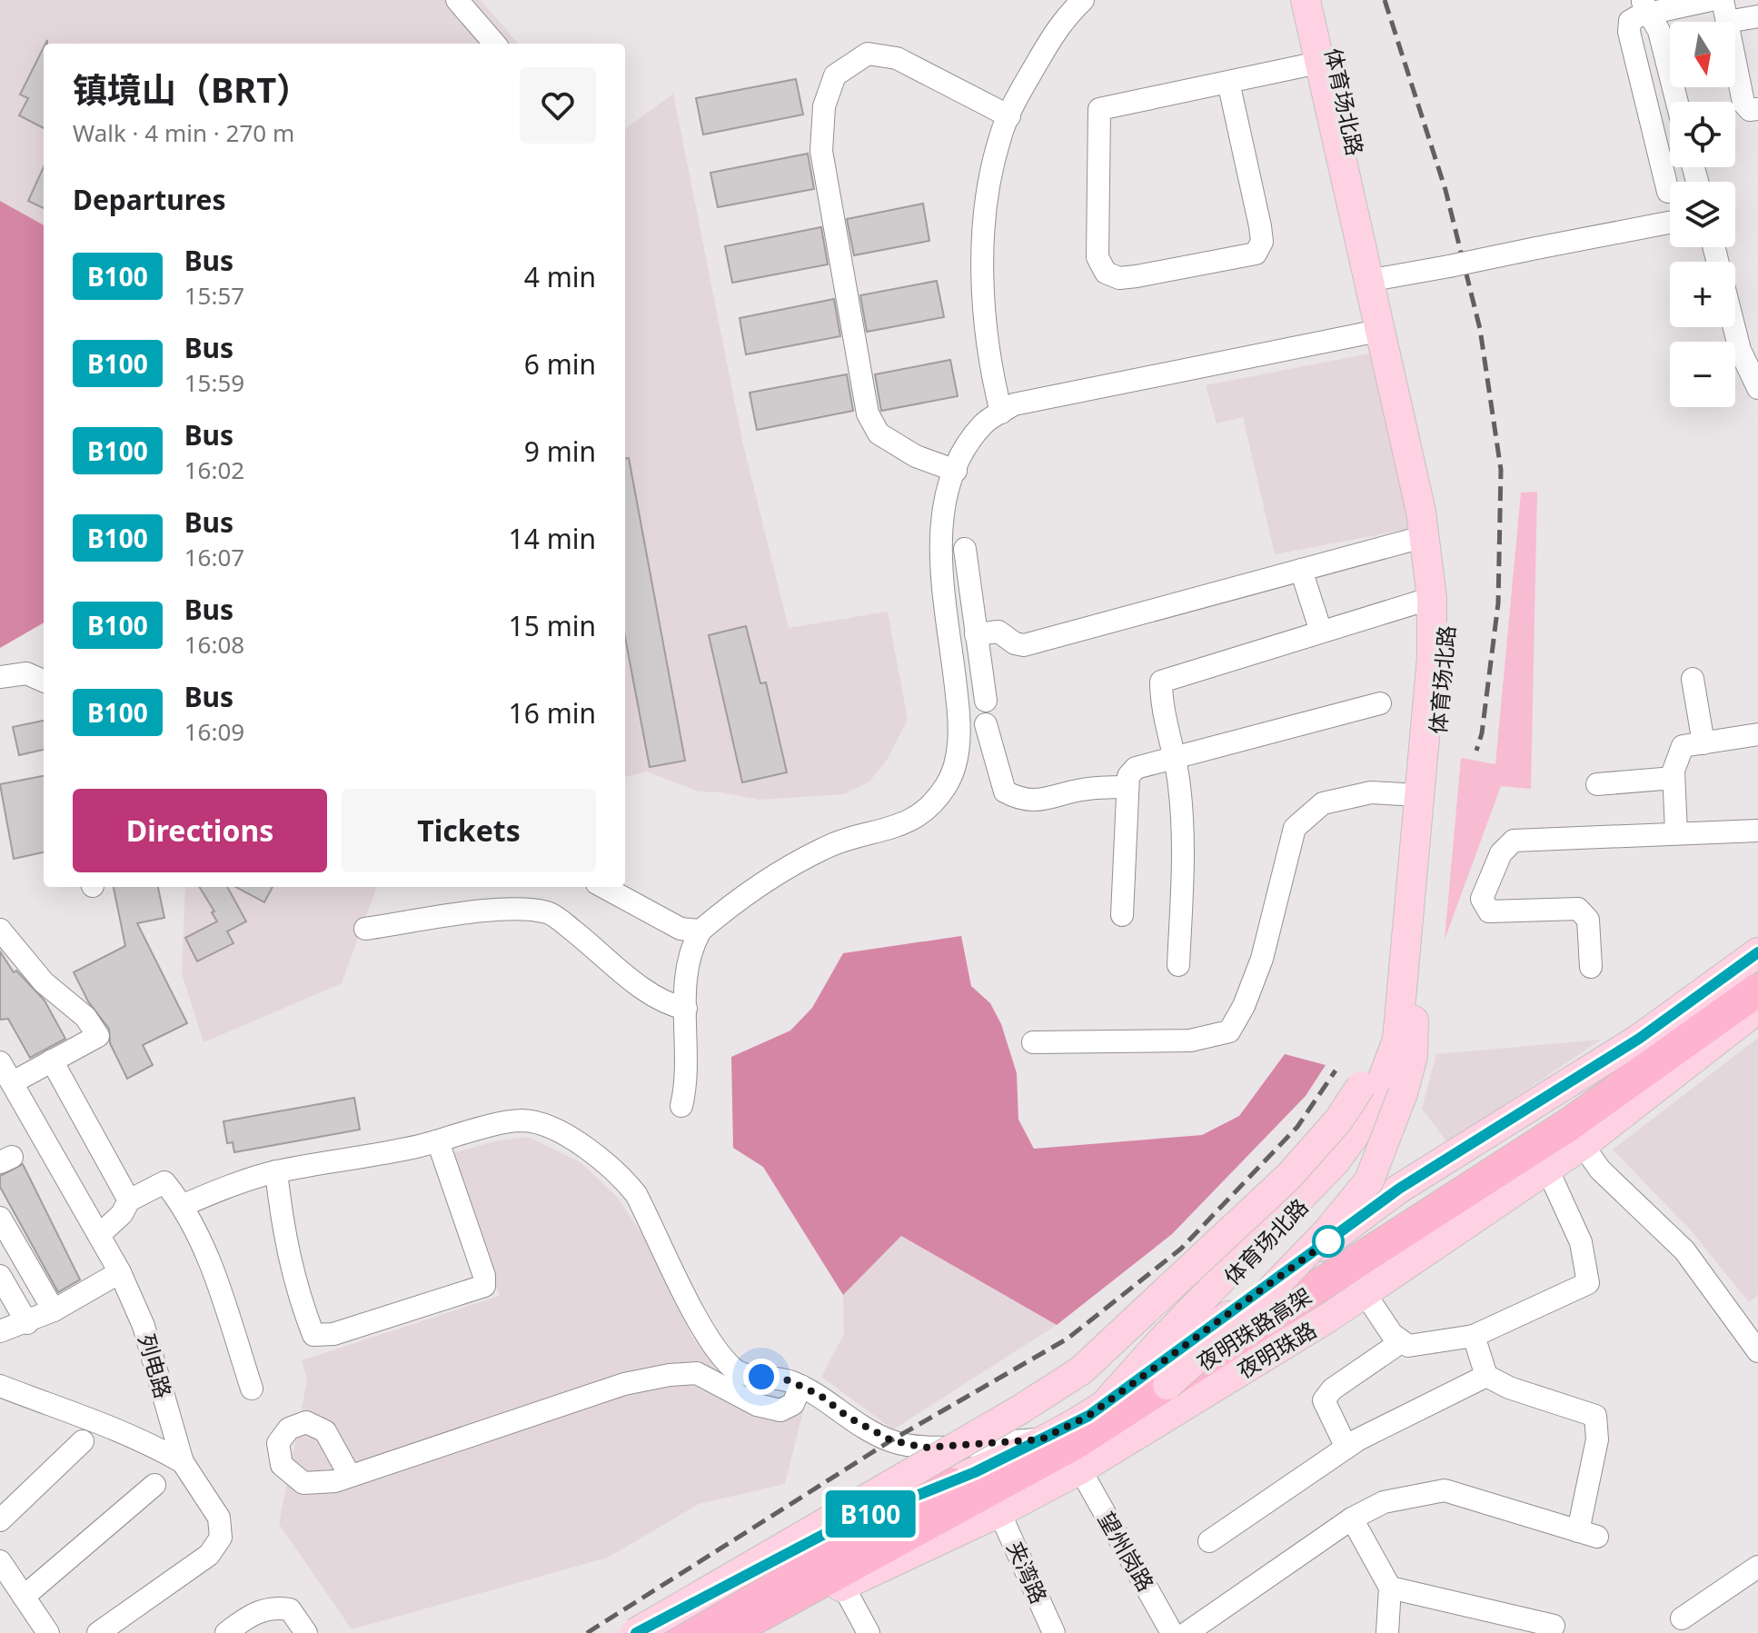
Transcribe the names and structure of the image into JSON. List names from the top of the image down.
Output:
{
  "streets": {
    "highway": ["夜明珠路高架"],
    "main road": ["体育场北路", "夜明珠路"],
    "street": ["列电路", "望州岗路", "夹湾路"]
  },
  "crossings": [
    ["夜明珠路", "望州岗路"],
    ["夜明珠路", "夹湾路"]
  ],
  "lines": ["bus line B100"],
  "north": "bottom",
  "page": {
    "on_map": "B100",
    "map_buttons": ["+", "−"],
    "heading": [
      ["镇境山（BRT）", "Walk · 4 min · 270 m"],
      "Departures"
    ],
    "list": [
      {
        "mark": "B100",
        "name": "Bus",
        "note": "15:57",
        "value": "4 min"
      },
      {
        "mark": "B100",
        "name": "Bus",
        "note": "15:59",
        "value": "6 min"
      },
      {
        "mark": "B100",
        "name": "Bus",
        "note": "16:02",
        "value": "9 min"
      },
      {
        "mark": "B100",
        "name": "Bus",
        "note": "16:07",
        "value": "14 min"
      },
      {
        "mark": "B100",
        "name": "Bus",
        "note": "16:08",
        "value": "15 min"
      },
      {
        "mark": "B100",
        "name": "Bus",
        "note": "16:09",
        "value": "16 min"
      }
    ],
    "buttons": ["Directions", "Tickets"]
  }
}
